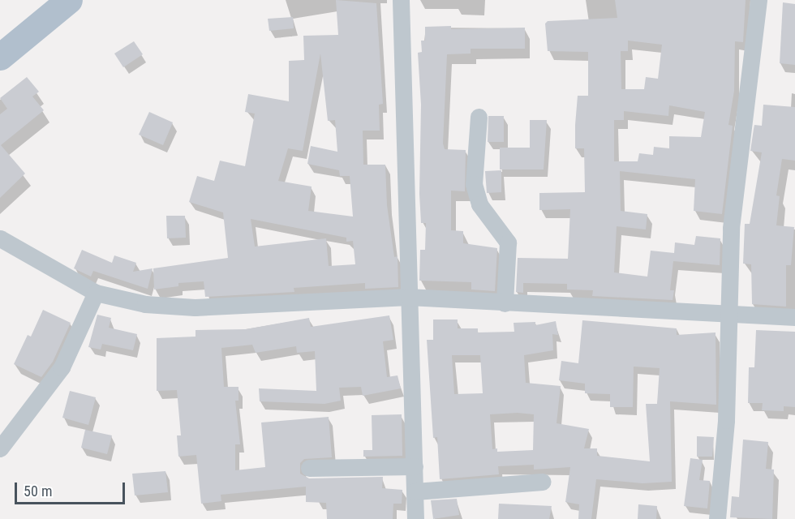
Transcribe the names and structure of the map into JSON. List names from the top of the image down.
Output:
{
  "scale_bar": "50 m"
}
